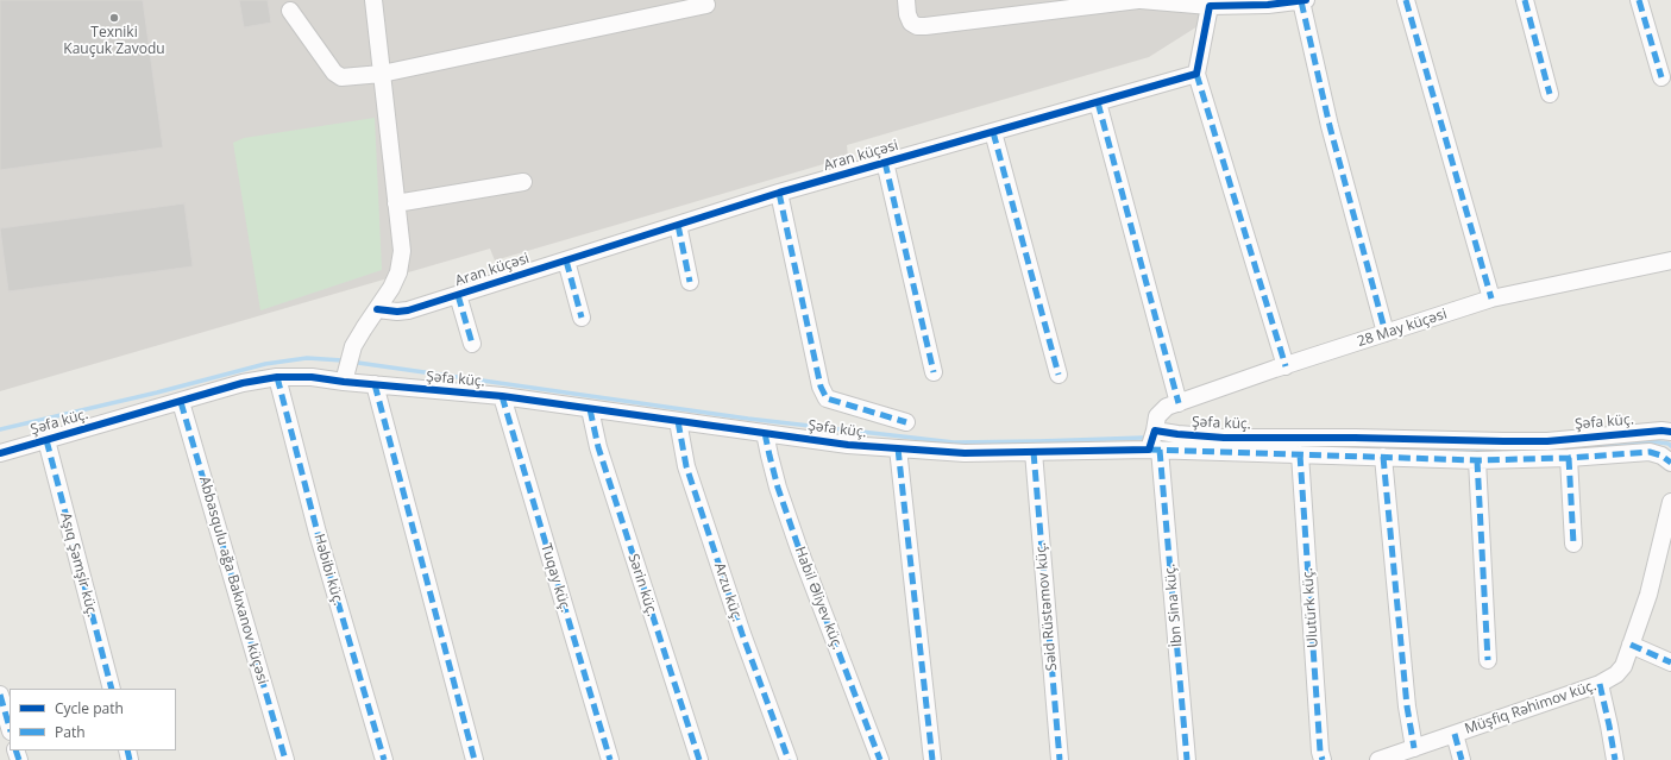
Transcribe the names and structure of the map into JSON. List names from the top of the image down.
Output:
{
  "streets": {
    "street": [
      "Aran küçəsi",
      "28 May küçəsi",
      "Şəfa küç.",
      "Aşıq Şəmşir küç.",
      "Həbibi küç.",
      "Tuqay küç.",
      "Abbasqulu ağa Bakıxanov küçəsi",
      "Sərin küç.",
      "Arzu küç.",
      "Habil Əliyev küç.",
      "İbn Sina küç.",
      "Səid Rüstəmov küç.",
      "Ulutürk küç.",
      "Müşfiq Rəhimov küç."
    ]
  },
  "crossings": [
    ["28 May küçəsi", "Şəfa küç."],
    ["Şəfa küç.", "Aşıq Şəmşir küç."],
    ["Şəfa küç.", "Həbibi küç."],
    ["Şəfa küç.", "Tuqay küç."],
    ["Şəfa küç.", "Abbasqulu ağa Bakıxanov küçəsi"],
    ["Şəfa küç.", "Sərin küç."],
    ["Şəfa küç.", "Arzu küç."],
    ["Şəfa küç.", "Habil Əliyev küç."],
    ["Şəfa küç.", "İbn Sina küç."],
    ["Şəfa küç.", "Səid Rüstəmov küç."],
    ["Şəfa küç.", "Ulutürk küç."]
  ],
  "places": ["Texniki Kauçuk Zavodu"],
  "legend": ["Cycle path", "Path"]
}
